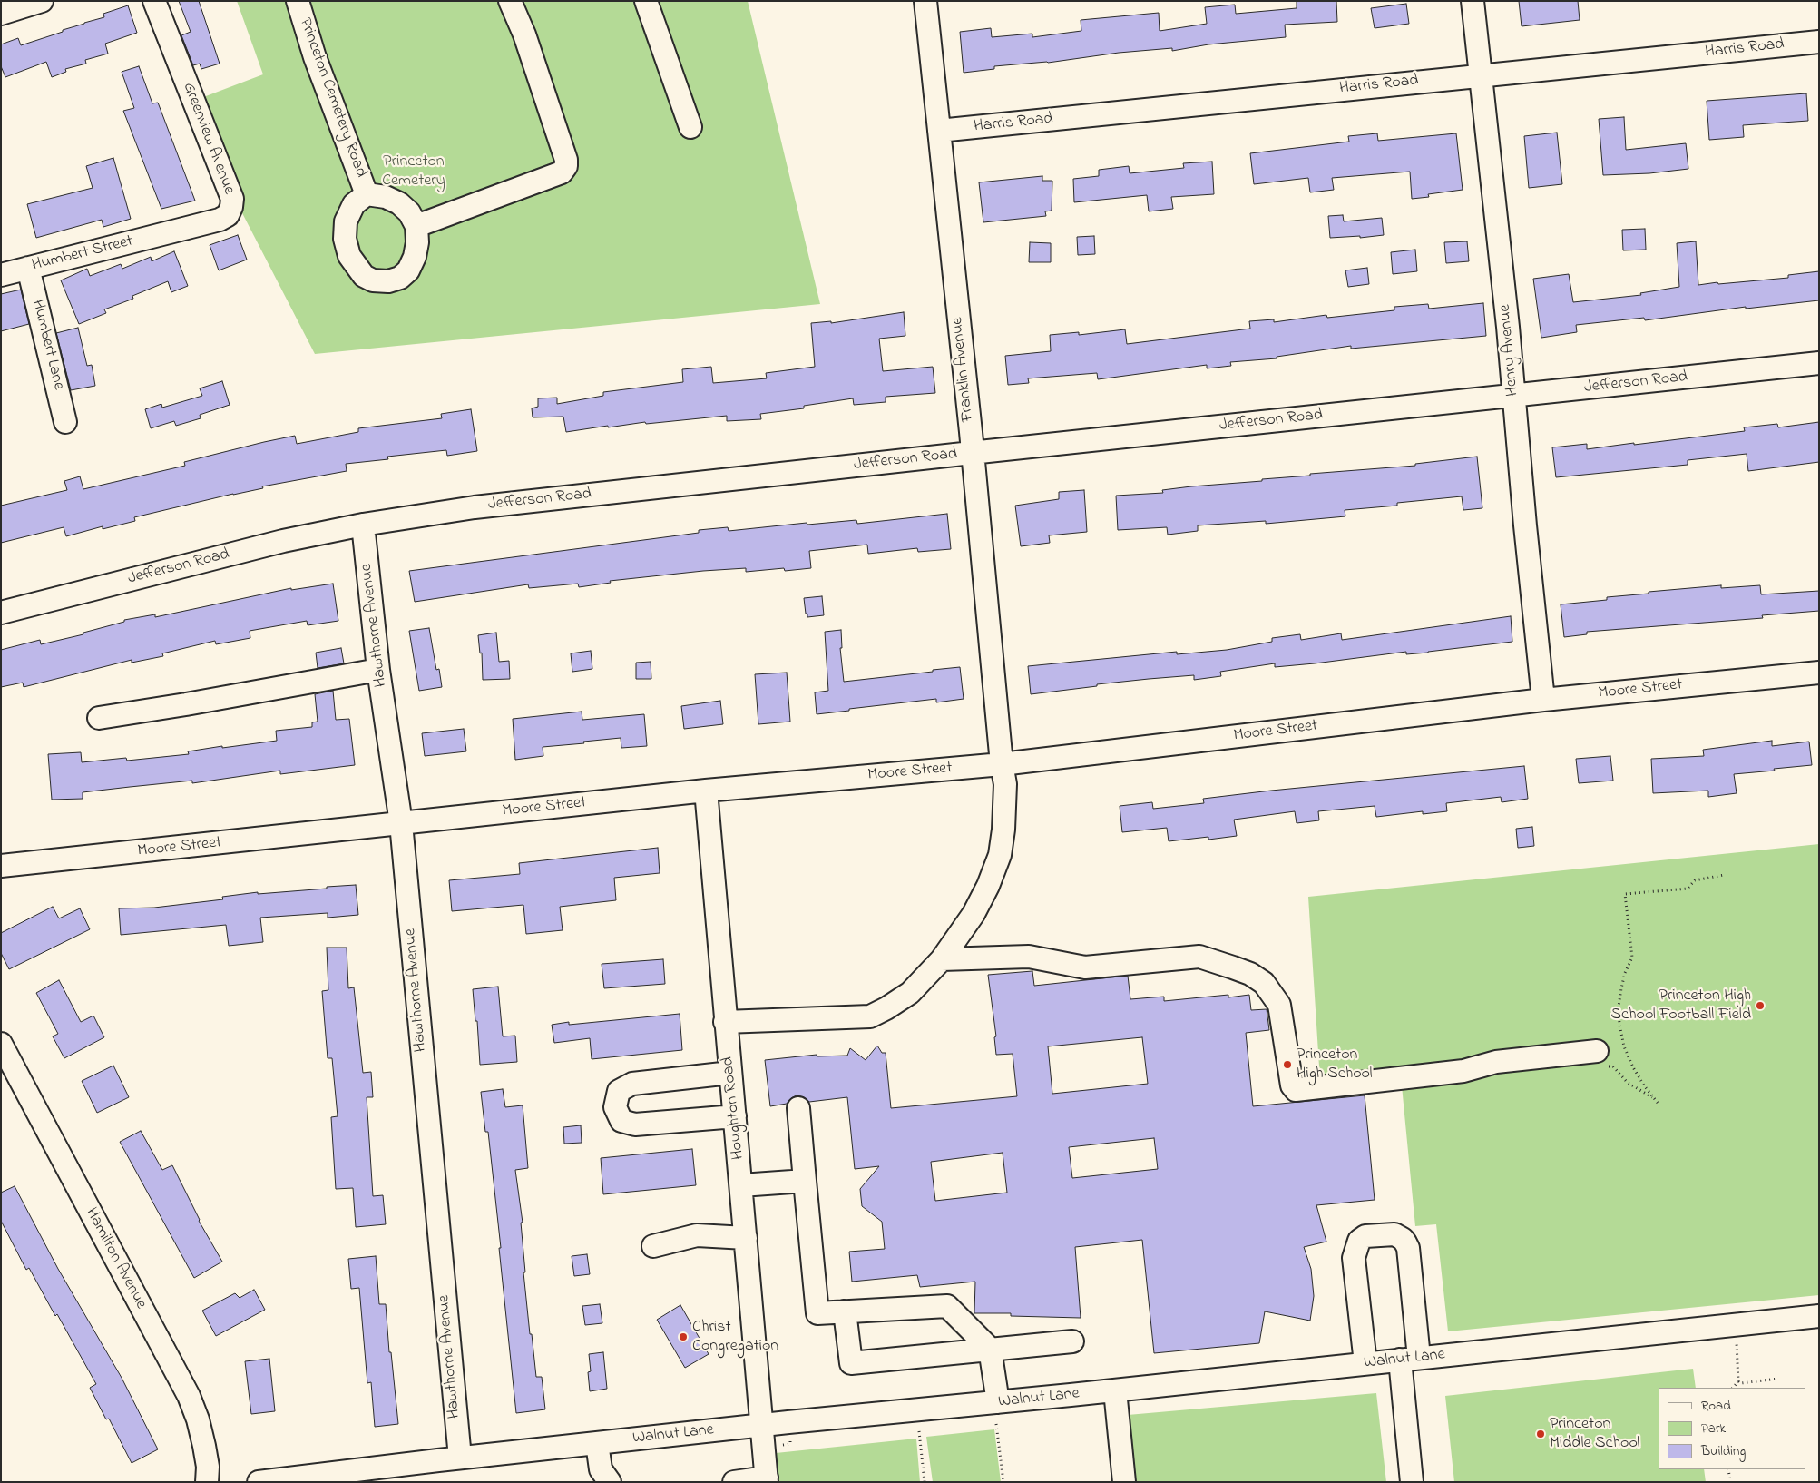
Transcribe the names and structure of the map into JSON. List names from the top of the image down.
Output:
{
  "streets": {
    "street": [
      "Harris Road",
      "Princeton Cemetery Road",
      "Greenview Avenue",
      "Humbert Street",
      "Humbert Lane",
      "Henry Avenue",
      "Franklin Avenue",
      "Jefferson Road",
      "Hawthorne Avenue",
      "Moore Street",
      "Houghton Road",
      "Hamilton Avenue",
      "Walnut Lane"
    ]
  },
  "crossings": [
    ["Harris Road", "Henry Avenue"],
    ["Harris Road", "Franklin Avenue"],
    ["Greenview Avenue", "Humbert Street"],
    ["Humbert Street", "Humbert Lane"],
    ["Henry Avenue", "Jefferson Road"],
    ["Henry Avenue", "Moore Street"],
    ["Franklin Avenue", "Jefferson Road"],
    ["Franklin Avenue", "Moore Street"],
    ["Franklin Avenue", "Houghton Road"],
    ["Jefferson Road", "Hawthorne Avenue"],
    ["Hawthorne Avenue", "Moore Street"],
    ["Hawthorne Avenue", "Walnut Lane"],
    ["Moore Street", "Houghton Road"],
    ["Houghton Road", "Walnut Lane"]
  ],
  "parks": ["Princeton Cemetery"],
  "places": [
    "Princeton High School Football Field",
    "Princeton High School",
    "Christ Congregation",
    "Princeton Middle School"
  ],
  "legend": ["Road", "Park", "Building"]
}
